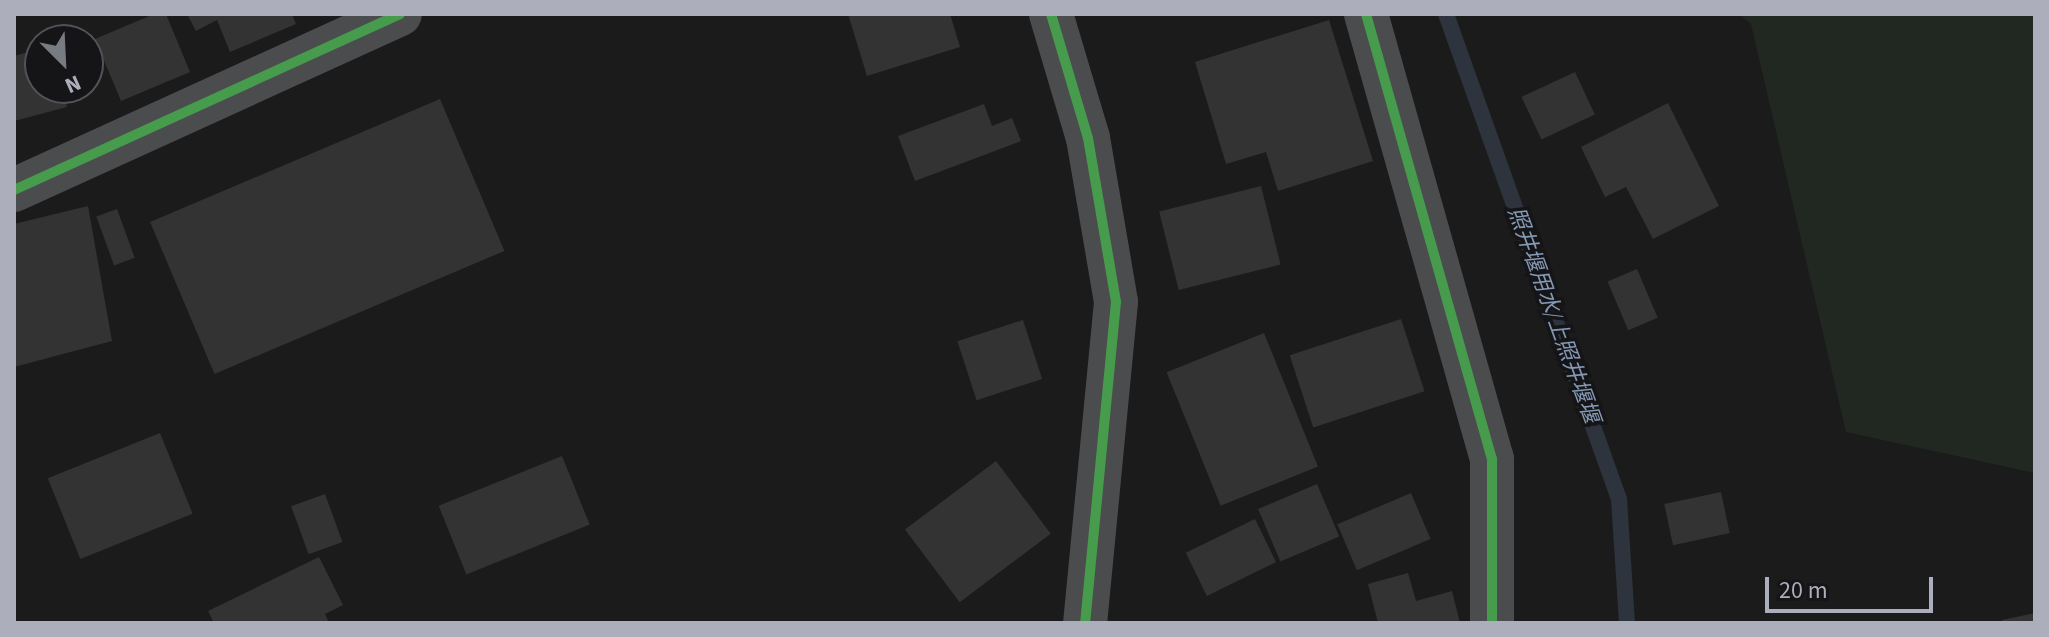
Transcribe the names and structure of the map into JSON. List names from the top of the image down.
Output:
{
  "water": ["照井堰用水/上照井堰堰"],
  "scale_bar": "20 m",
  "north": "bottom right"
}
